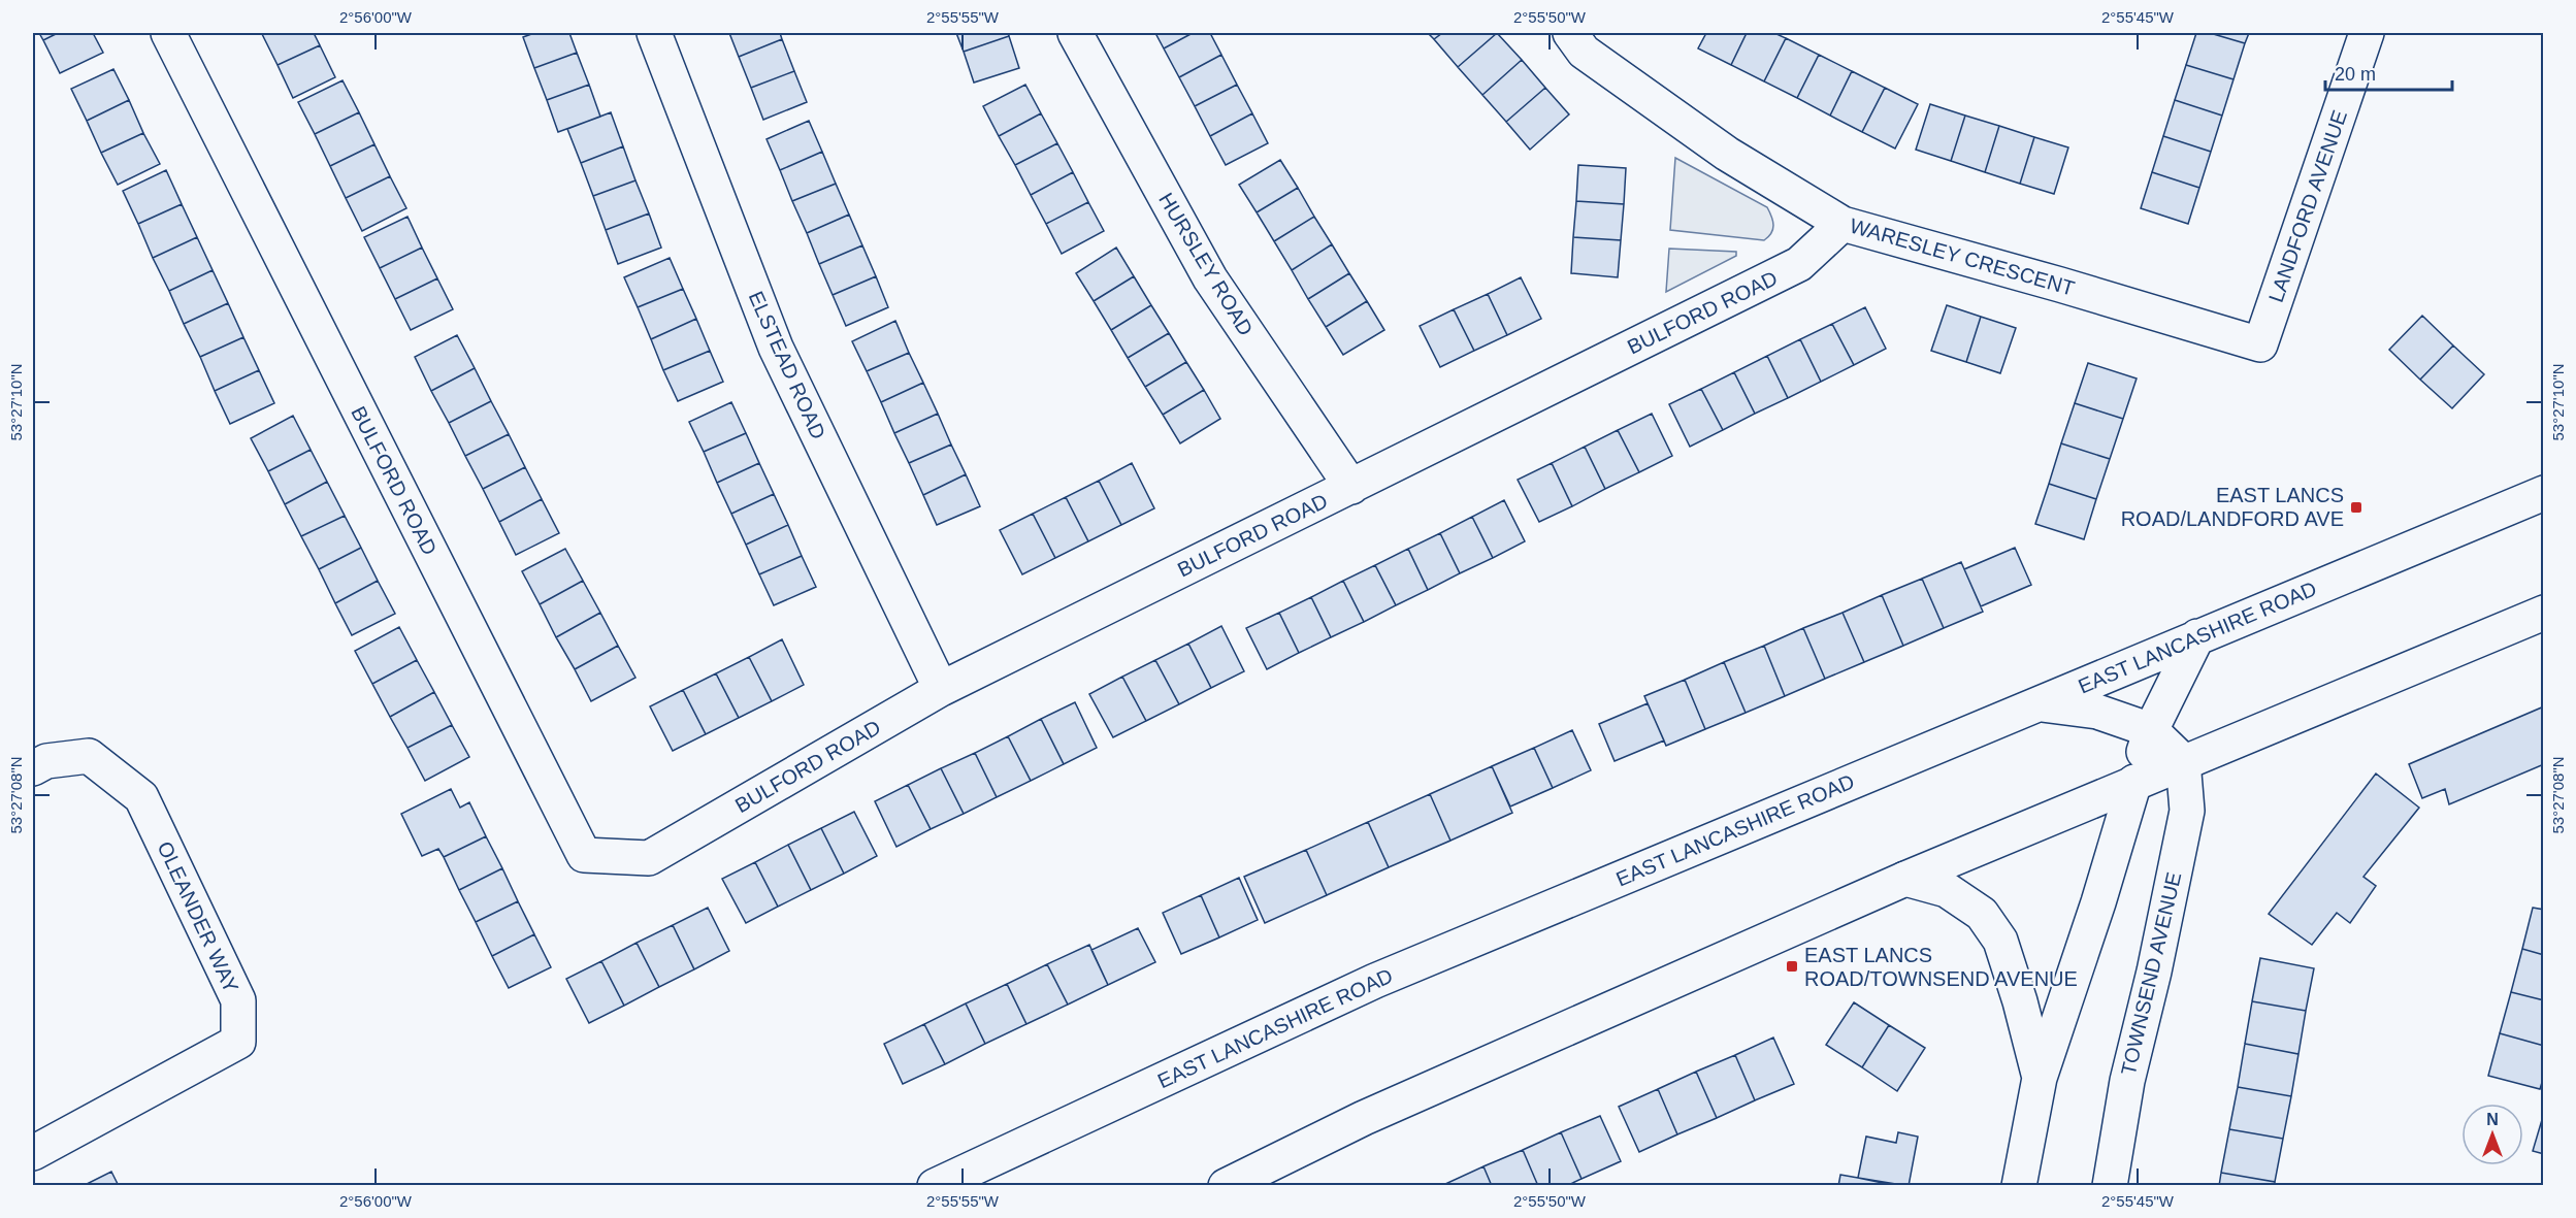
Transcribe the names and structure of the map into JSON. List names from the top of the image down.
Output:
{
  "streets": {
    "main road": [
      "LANDFORD AVENUE",
      "WARESLEY CRESCENT",
      "HURSLEY ROAD",
      "BULFORD ROAD",
      "ELSTEAD ROAD",
      "EAST LANCASHIRE ROAD",
      "OLEANDER WAY",
      "TOWNSEND AVENUE"
    ]
  },
  "crossings": [
    ["LANDFORD AVENUE", "WARESLEY CRESCENT"],
    ["WARESLEY CRESCENT", "BULFORD ROAD"],
    ["HURSLEY ROAD", "BULFORD ROAD"],
    ["BULFORD ROAD", "ELSTEAD ROAD"]
  ],
  "places": {
    "transit": ["EAST LANCS ROAD/LANDFORD AVE", "EAST LANCS ROAD/TOWNSEND AVENUE"]
  },
  "scale_bar": "20 m",
  "north": "top",
  "coordinates": [
    "2°56'00\"W",
    "2°55'55\"W",
    "2°55'50\"W",
    "2°55'45\"W",
    "53°27'10\"N",
    "53°27'08\"N"
  ]
}
